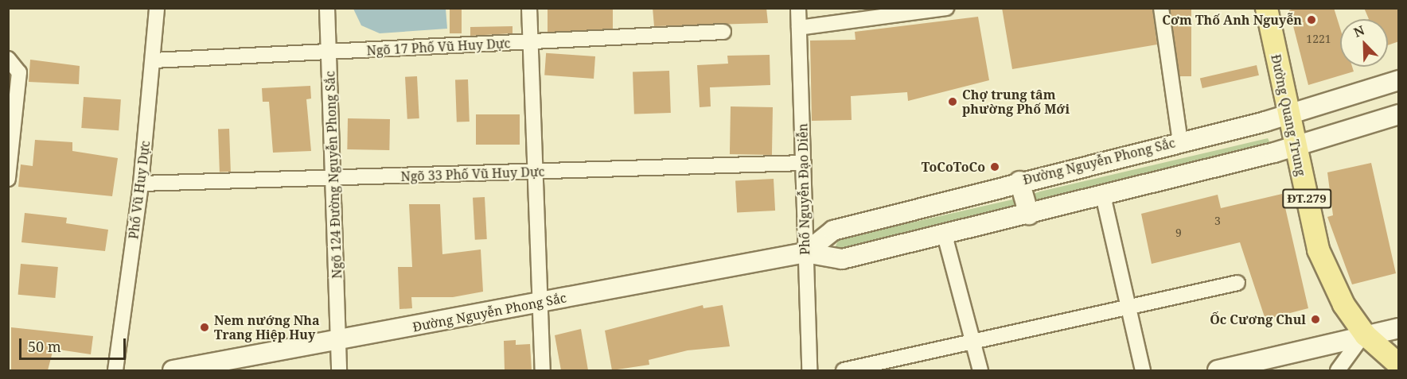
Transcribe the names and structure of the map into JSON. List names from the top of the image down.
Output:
{
  "streets": {
    "main road": ["Đường Quang Trung", "Đường Nguyễn Phong Sắc", "ĐT.279"],
    "street": [
      "Ngõ 17 Phố Vũ Huy Dực",
      "Ngõ 33 Phố Vũ Huy Dực",
      "Ngõ 124 Đường Nguyễn Phong Sắc",
      "Phố Nguyễn Đạo Diễn",
      "Phố Vũ Huy Dực"
    ]
  },
  "crossings": [
    ["Ngõ 17 Phố Vũ Huy Dực", "Ngõ 124 Đường Nguyễn Phong Sắc"],
    ["Ngõ 17 Phố Vũ Huy Dực", "Phố Vũ Huy Dực"],
    ["Đường Quang Trung", "Đường Nguyễn Phong Sắc"],
    ["Đường Nguyễn Phong Sắc", "Ngõ 124 Đường Nguyễn Phong Sắc"],
    ["Đường Nguyễn Phong Sắc", "Phố Nguyễn Đạo Diễn"],
    ["Ngõ 33 Phố Vũ Huy Dực", "Ngõ 124 Đường Nguyễn Phong Sắc"],
    ["Ngõ 33 Phố Vũ Huy Dực", "Phố Nguyễn Đạo Diễn"],
    ["Ngõ 33 Phố Vũ Huy Dực", "Phố Vũ Huy Dực"]
  ],
  "places": [
    "Cơm Thố Anh Nguyễn",
    "Chợ trung tâm phường Phố Mới",
    "ToCoToCo",
    "Ốc Cương Chul",
    "Nem nướng Nha Trang Hiệp Huy"
  ],
  "house_numbers": ["1221", "3", "9"],
  "scale_bar": "50 m",
  "north": "top left"
}
